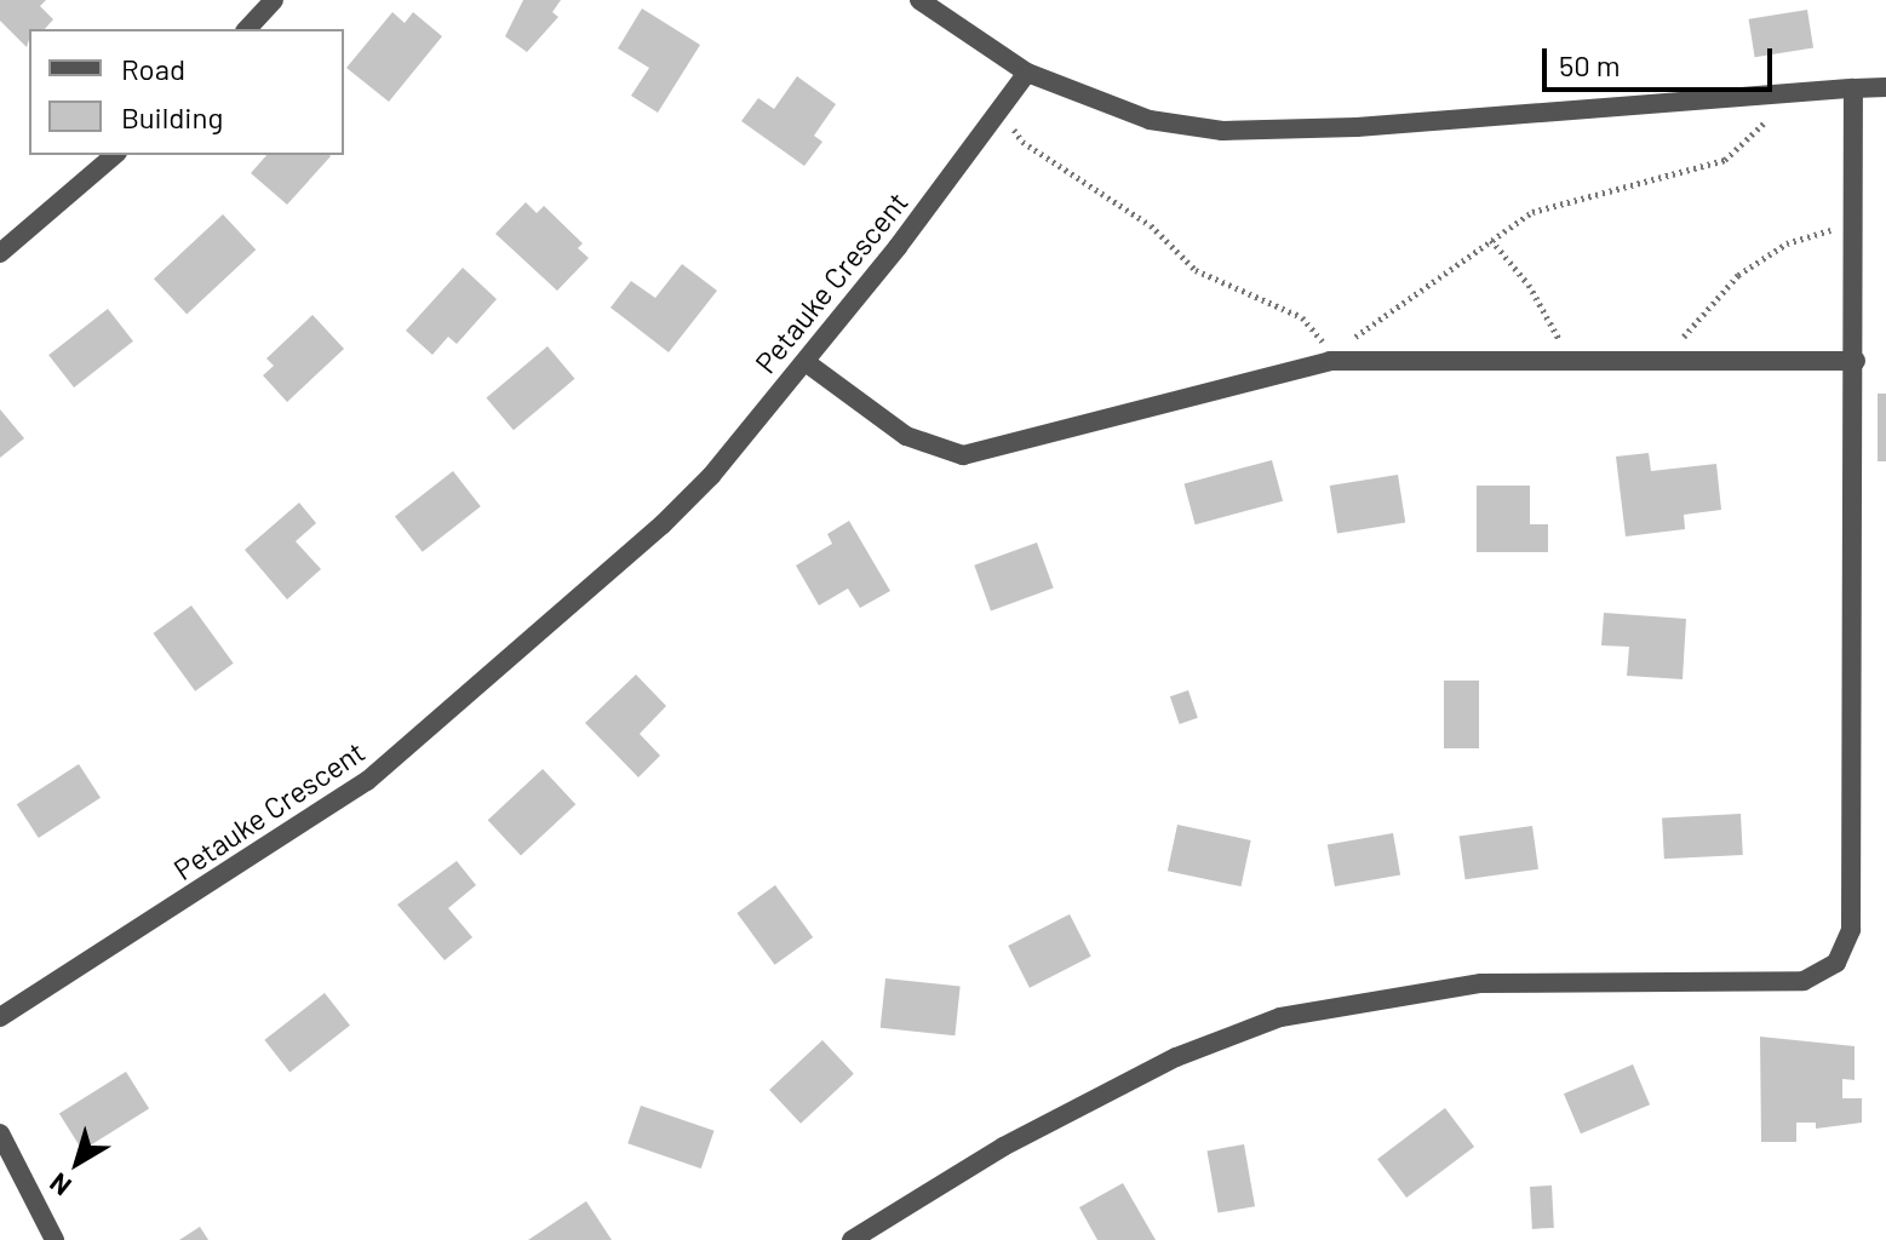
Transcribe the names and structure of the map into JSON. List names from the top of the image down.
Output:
{
  "streets": {
    "street": ["Petauke Crescent"]
  },
  "legend": ["Road", "Building"],
  "scale_bar": "50 m",
  "north": "bottom left"
}
